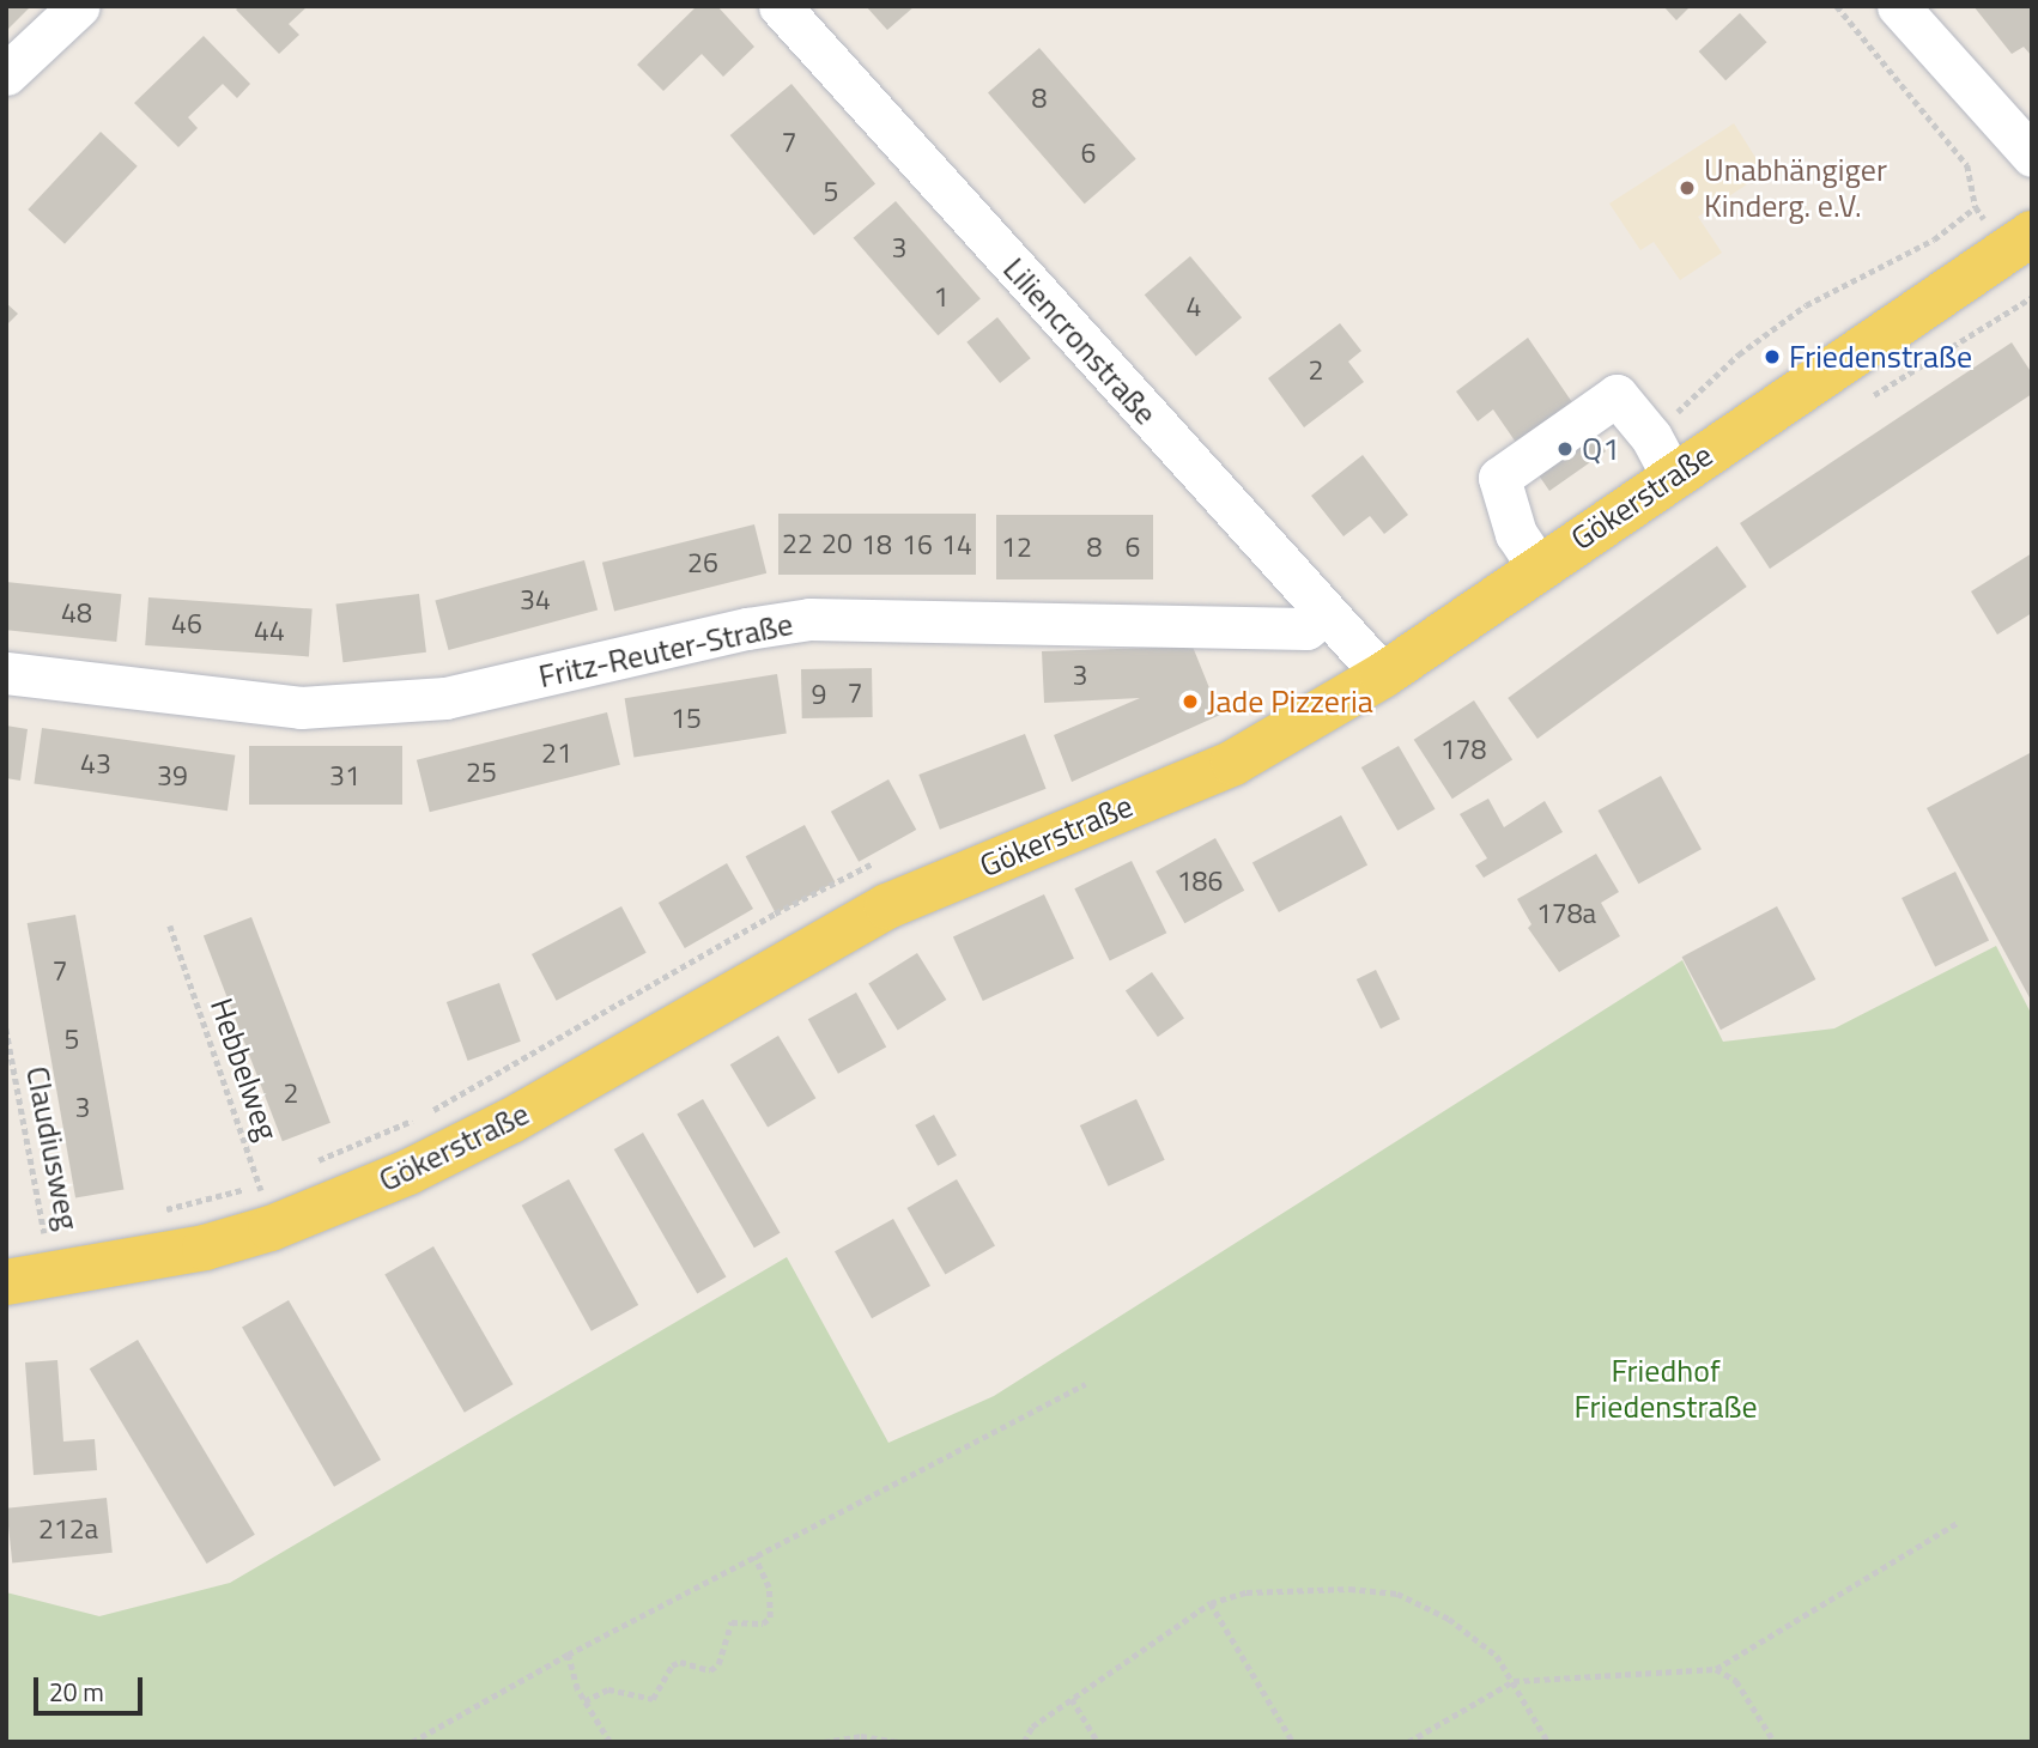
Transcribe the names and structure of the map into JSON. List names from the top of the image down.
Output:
{
  "streets": {
    "main road": ["Gökerstraße"],
    "street": ["Liliencronstraße", "Fritz-Reuter-Straße"],
    "path": ["Hebbelweg", "Claudiusweg"]
  },
  "crossings": [
    ["Liliencronstraße", "Gökerstraße"],
    ["Liliencronstraße", "Fritz-Reuter-Straße"],
    ["Gökerstraße", "Hebbelweg"]
  ],
  "parks": ["Friedhof Friedenstraße"],
  "places": [
    "Unabhängiger Kinderg. e.V.",
    "Friedenstraße",
    "Q1",
    "Jade Pizzeria"
  ],
  "house_numbers": [
    "8",
    "7",
    "6",
    "5",
    "3",
    "1",
    "4",
    "2",
    "22",
    "20",
    "18",
    "16",
    "14",
    "12",
    "8",
    "6",
    "26",
    "34",
    "48",
    "46",
    "44",
    "3",
    "7",
    "9",
    "15",
    "178",
    "21",
    "43",
    "25",
    "39",
    "31",
    "186",
    "178a",
    "7",
    "5",
    "2",
    "3",
    "212a"
  ],
  "scale_bar": "20 m"
}
